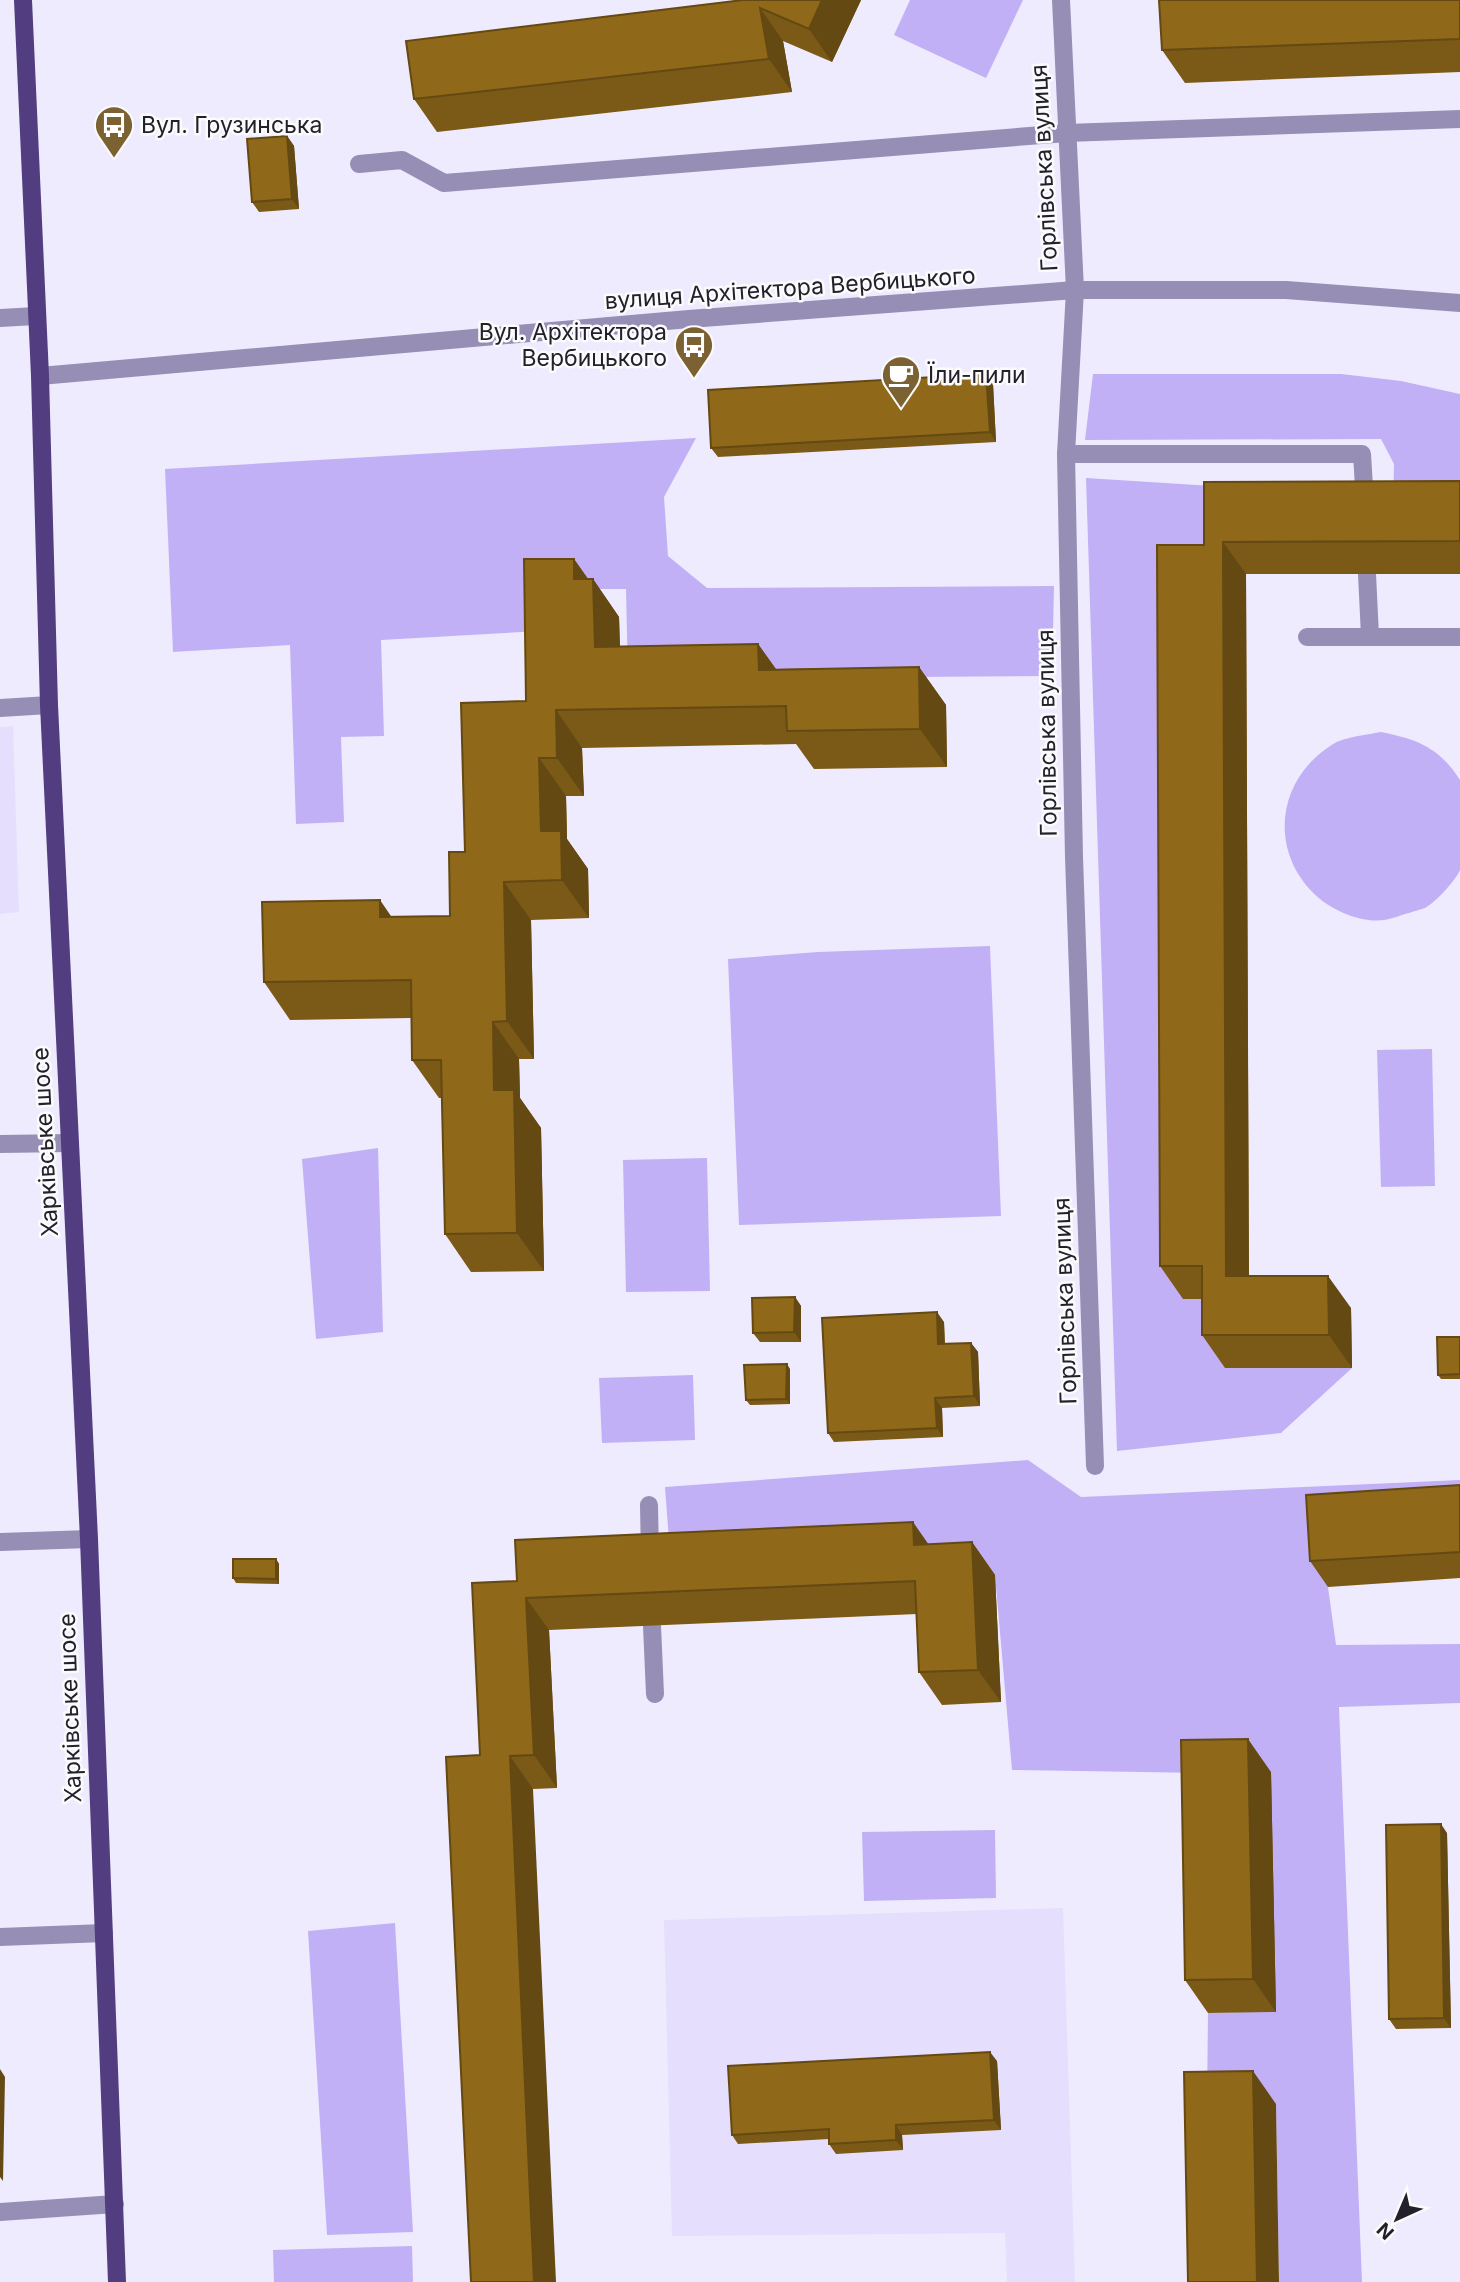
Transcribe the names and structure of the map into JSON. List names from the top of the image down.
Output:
{
  "streets": {
    "main road": ["Харківське шосе"],
    "street": ["Горлівська вулиця", "вулиця Архітектора Вербицького"]
  },
  "crossings": [
    ["Горлівська вулиця", "вулиця Архітектора Вербицького"],
    ["вулиця Архітектора Вербицького", "Харківське шосе"]
  ],
  "places": {
    "bus stop": ["Вул. Грузинська", "Вул. Архітектора Вербицького"],
    "cafe": ["Їли-пили"]
  },
  "north": "bottom left"
}
